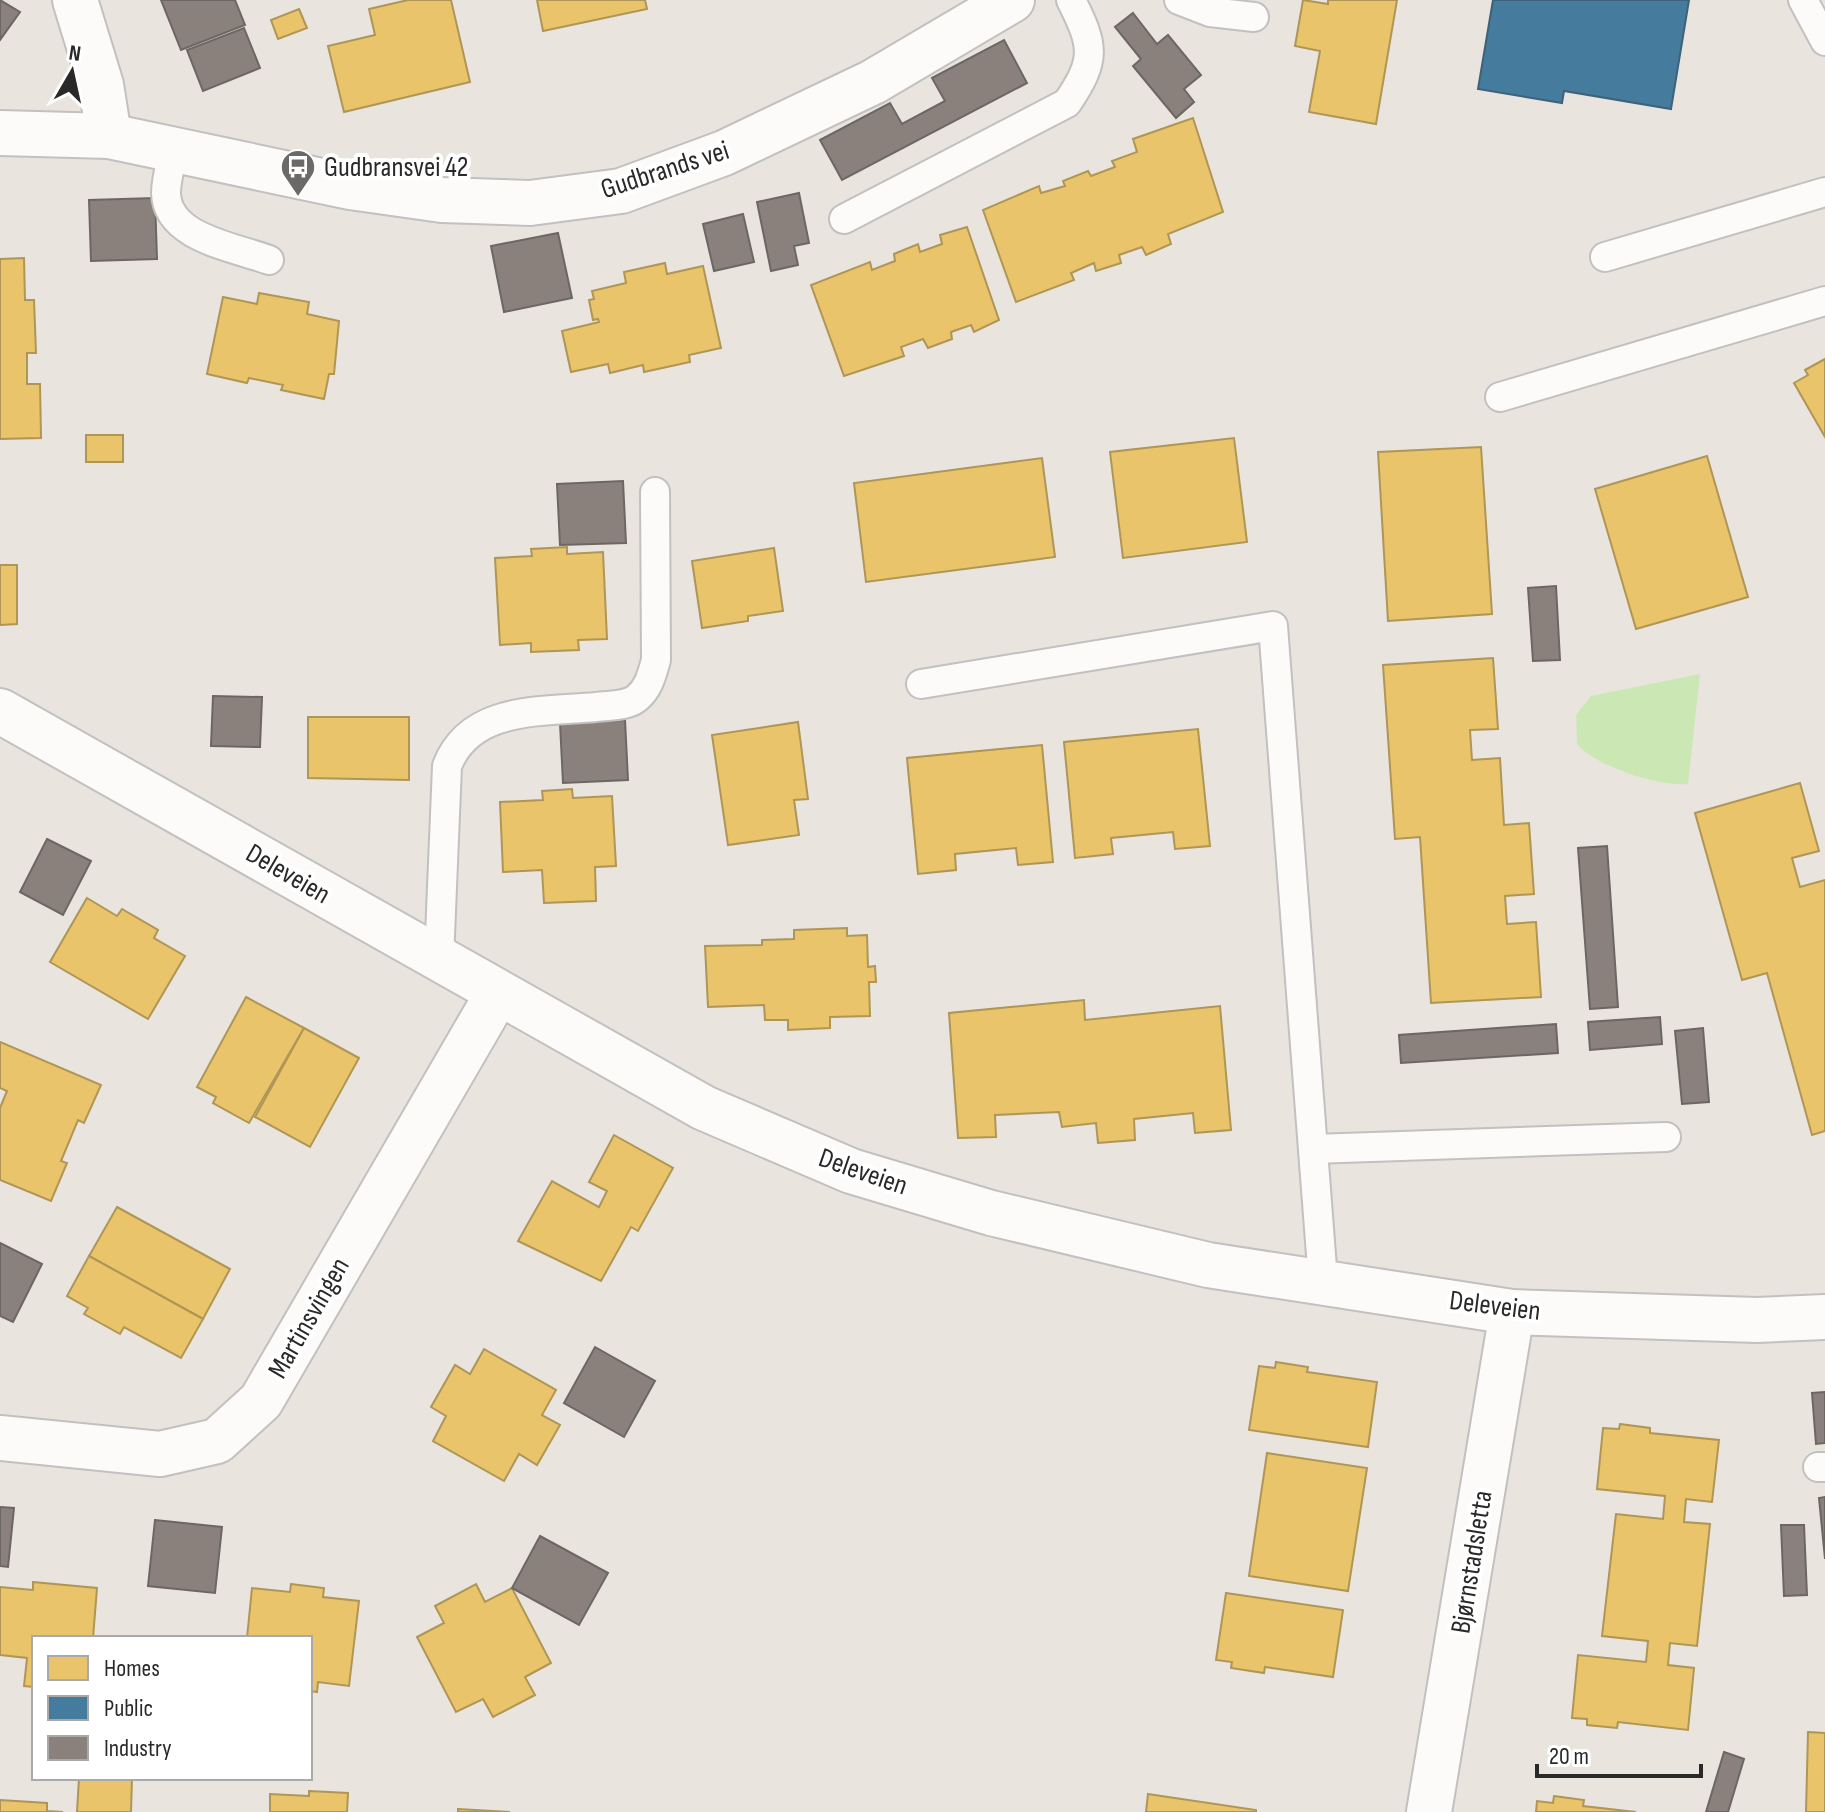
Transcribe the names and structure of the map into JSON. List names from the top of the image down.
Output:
{
  "streets": {
    "street": [
      "Gudbrands vei",
      "Deleveien",
      "Martinsvingen",
      "Bjørnstadsletta"
    ]
  },
  "crossings": [
    ["Deleveien", "Martinsvingen"],
    ["Deleveien", "Bjørnstadsletta"]
  ],
  "places": {
    "bus stop": ["Gudbransvei 42"]
  },
  "legend": ["Homes", "Public", "Industry"],
  "scale_bar": "20 m",
  "north": "top"
}
